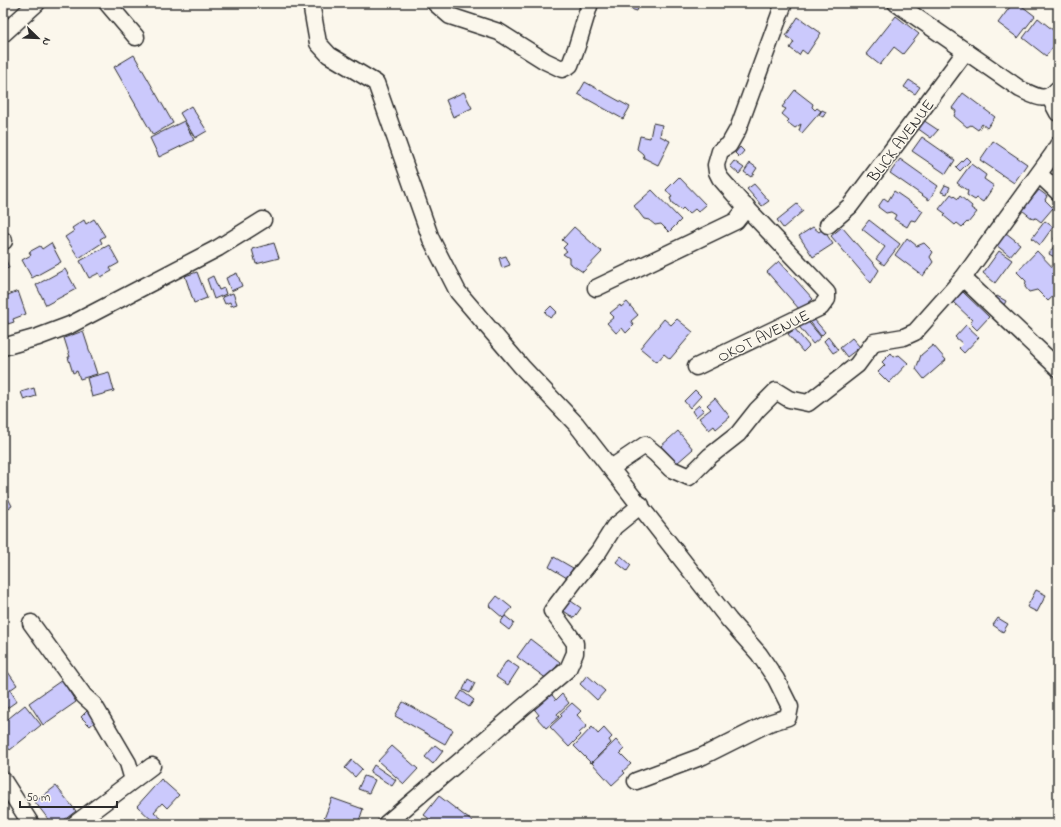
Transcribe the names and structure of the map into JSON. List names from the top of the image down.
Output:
{
  "streets": {
    "street": ["BLICK AVENUE", "OKOT AVENUE"]
  },
  "scale_bar": "50 m",
  "north": "bottom right"
}
